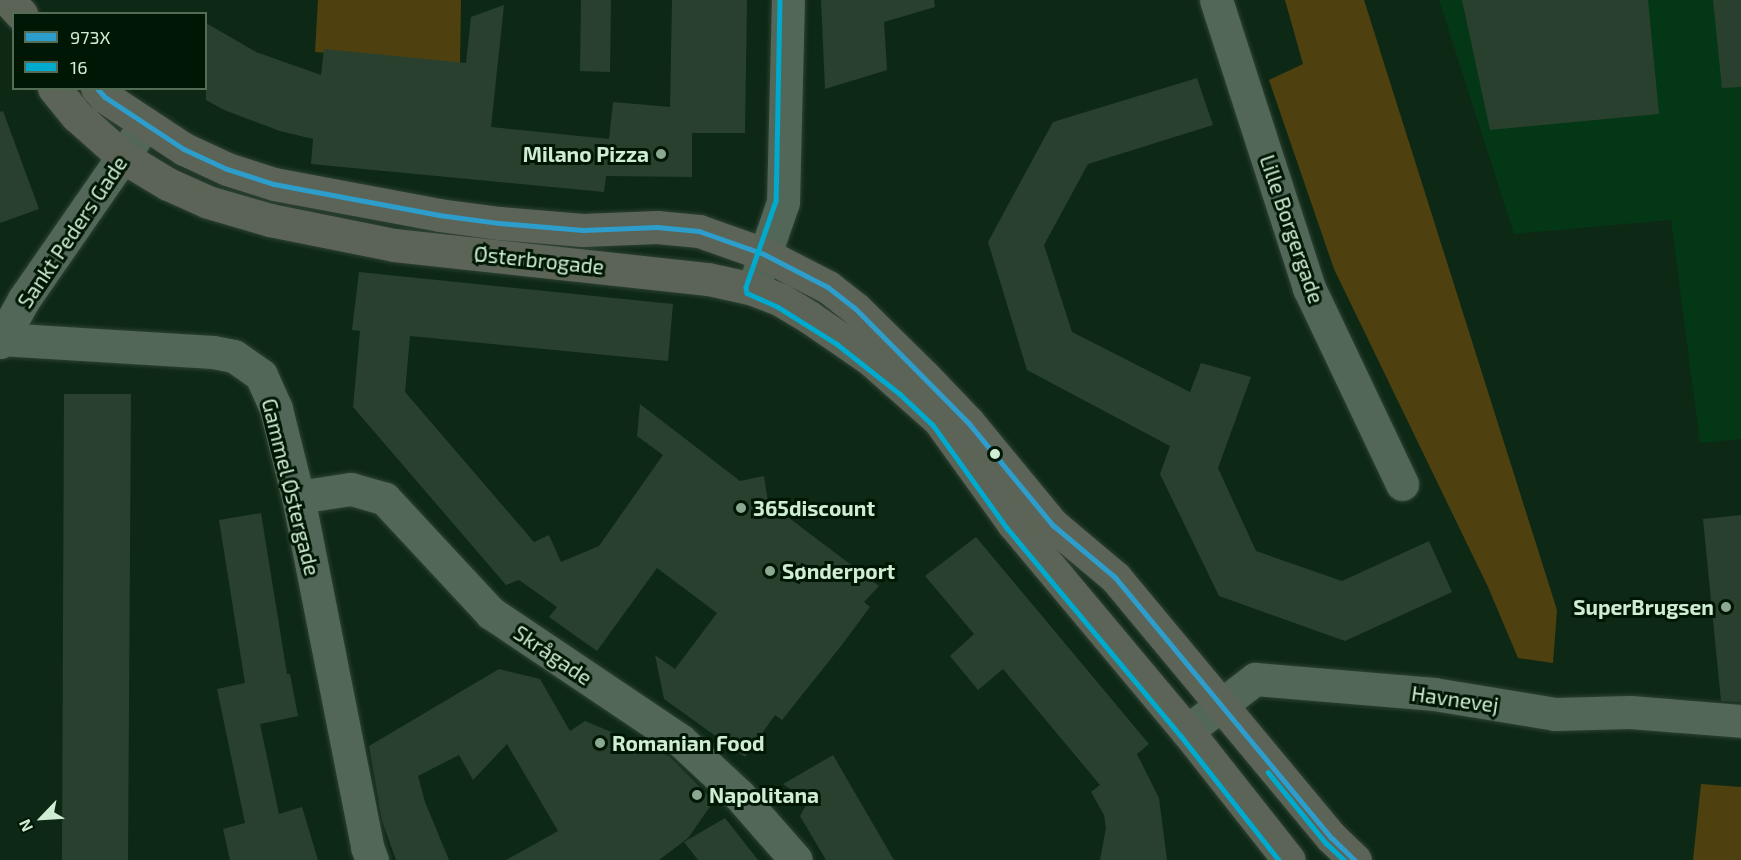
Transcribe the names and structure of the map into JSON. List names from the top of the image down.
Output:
{
  "streets": {
    "main road": ["Østerbrogade"],
    "street": [
      "Lille Borgergade",
      "Sankt Peders Gade",
      "Gammel Østergade",
      "Skrågade",
      "Havnevej"
    ]
  },
  "crossings": [
    ["Sankt Peders Gade", "Østerbrogade"],
    ["Sankt Peders Gade", "Gammel Østergade"],
    ["Østerbrogade", "Havnevej"],
    ["Gammel Østergade", "Skrågade"]
  ],
  "places": [
    "Milano Pizza",
    "365discount",
    "Sønderport",
    "SuperBrugsen",
    "Romanian Food",
    "Napolitana"
  ],
  "lines": ["transit line 16", "transit line 973X"],
  "legend": ["973X", "16"],
  "north": "bottom left"
}
